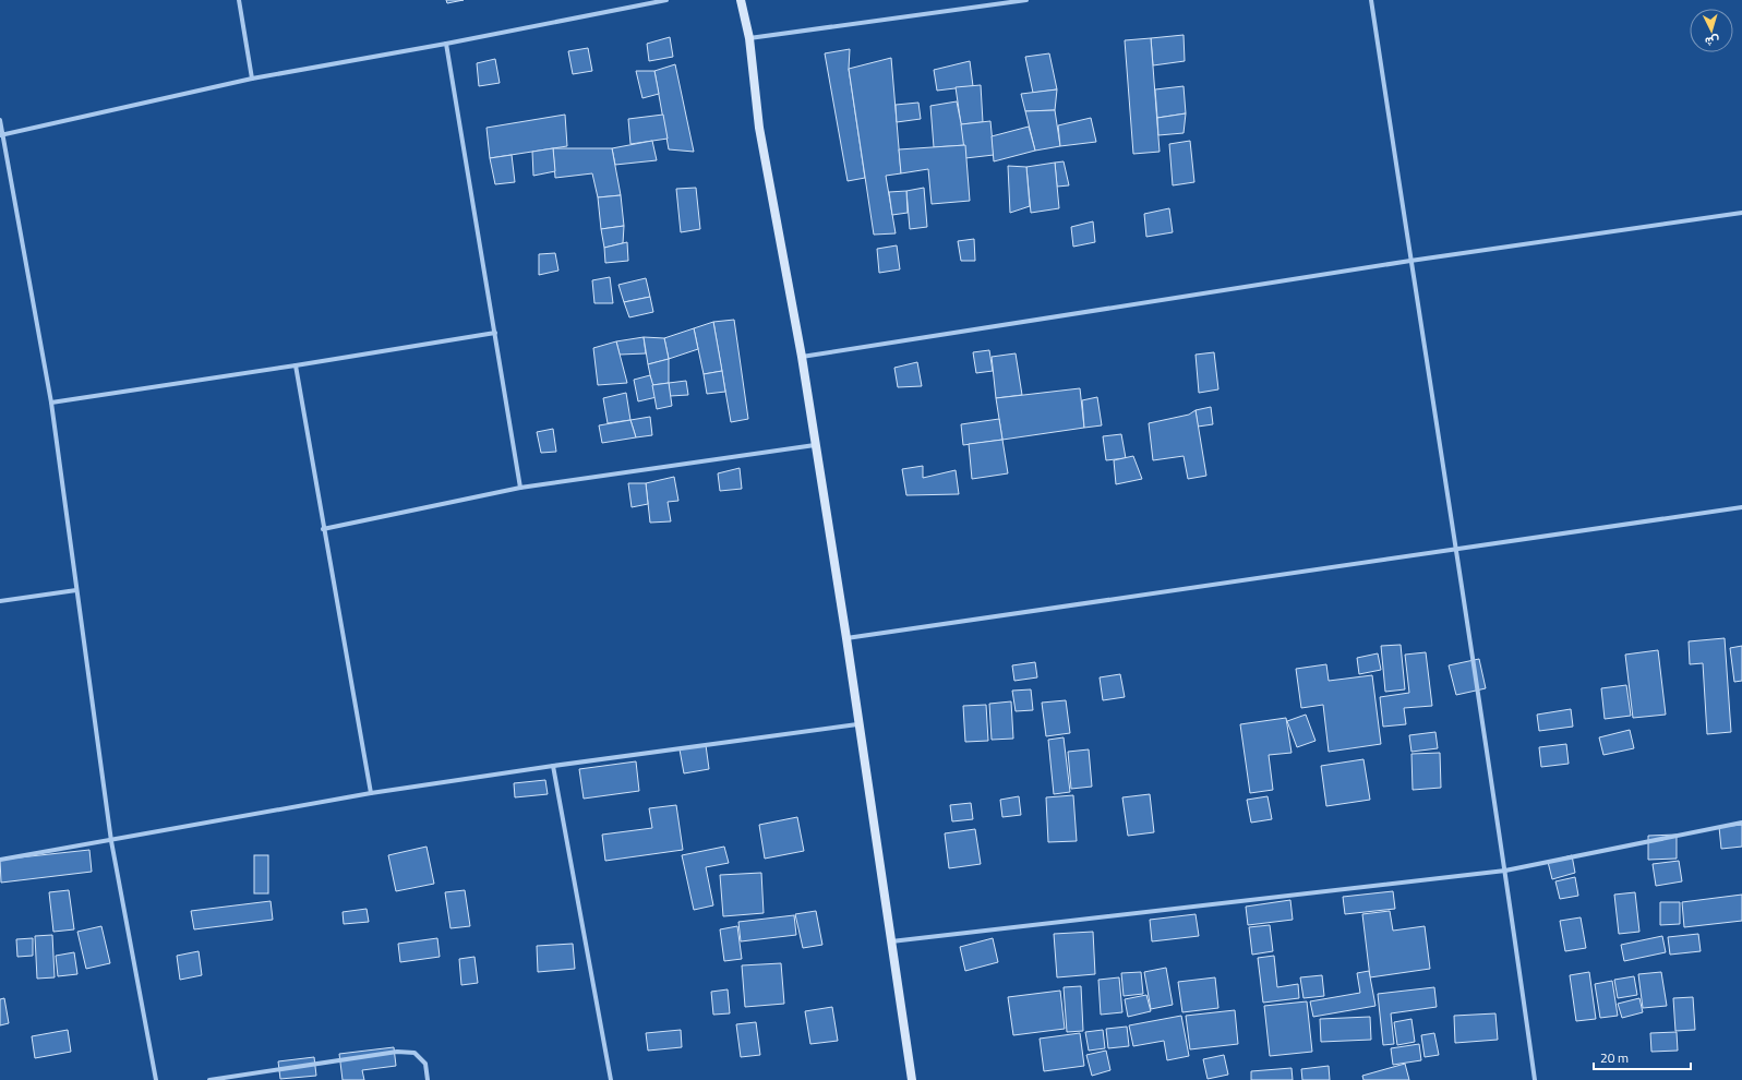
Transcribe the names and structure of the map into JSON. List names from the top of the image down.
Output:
{
  "scale_bar": "20 m",
  "north": "bottom"
}
